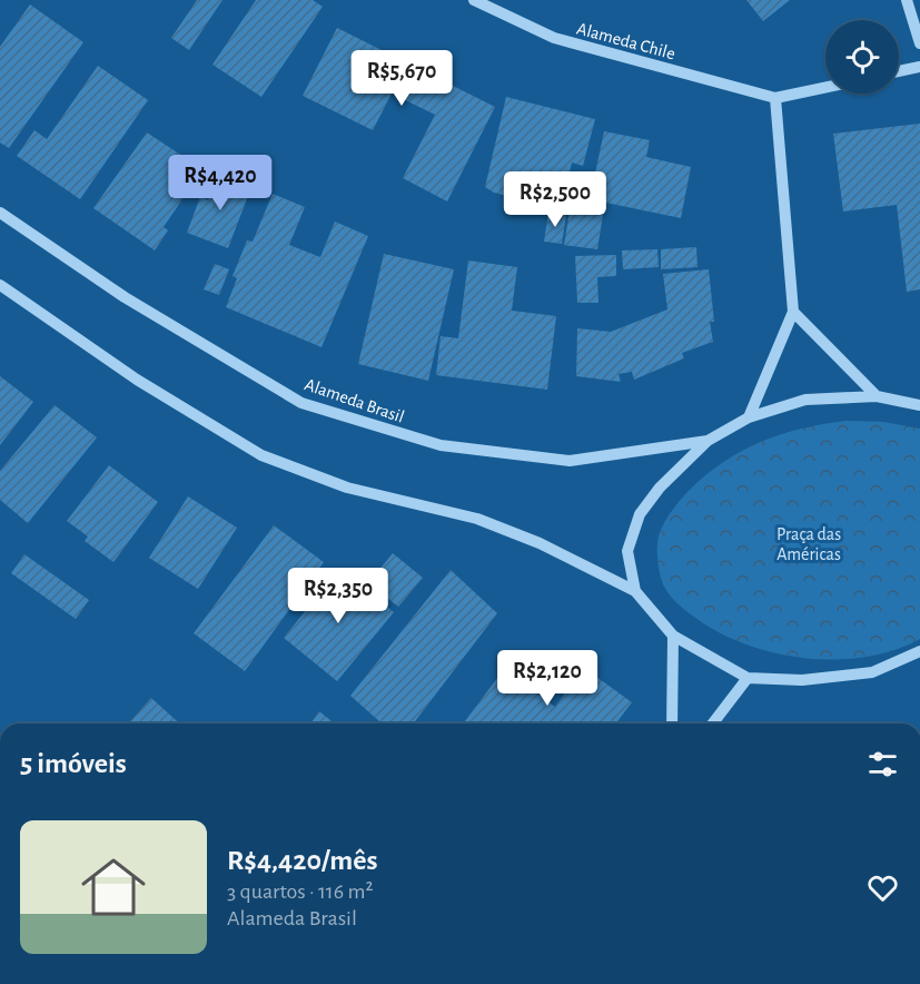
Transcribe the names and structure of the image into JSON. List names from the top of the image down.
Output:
{
  "streets": {
    "street": ["Alameda Chile", "Alameda Brasil"]
  },
  "parks": ["Praça das Américas"],
  "page": {
    "price": [
      "R$5,670",
      "R$4,420",
      "R$2,500",
      "R$2,350",
      "R$2,120"
    ],
    "heading": "5 imóveis",
    "list": [
      {
        "name": "R$4,420/mês",
        "note": "3 quartos · 116 m² · Alameda Brasil"
      }
    ]
  }
}
